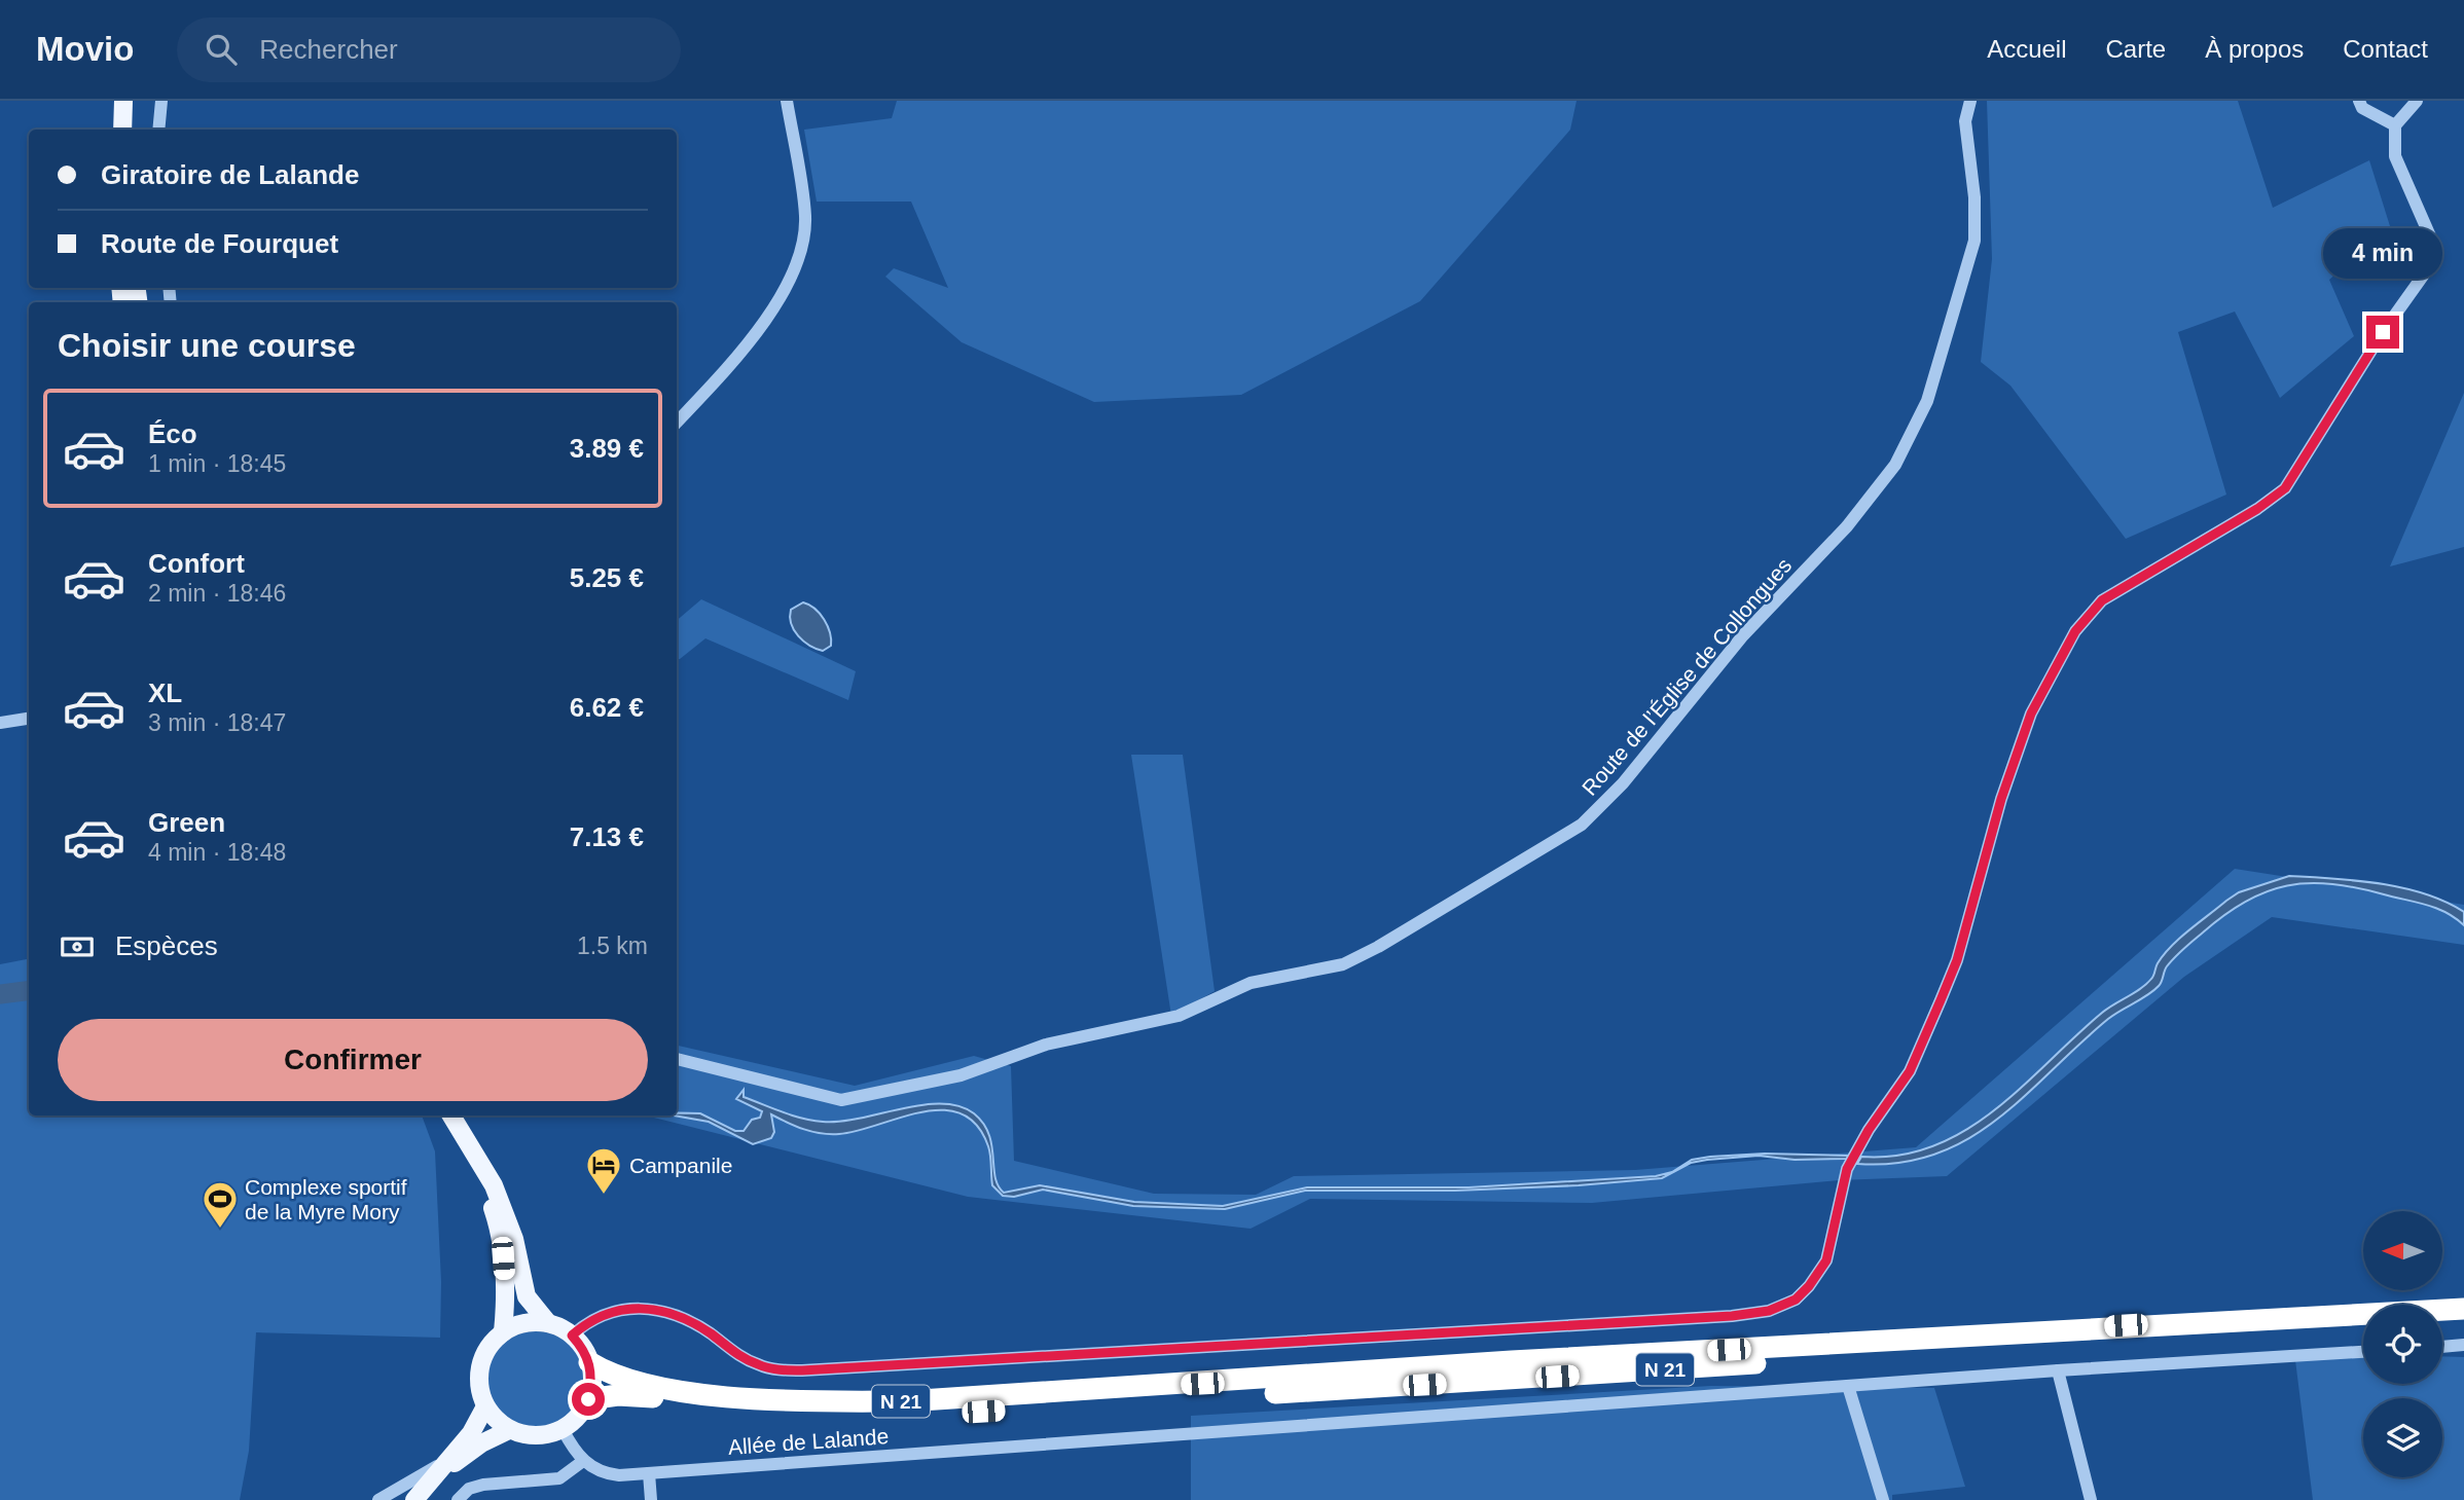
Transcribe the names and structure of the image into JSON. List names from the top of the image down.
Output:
{
  "streets": {
    "highway": ["N 21"],
    "street": ["Route de l’Église de Collongues", "Allée de Lalande"]
  },
  "places": {
    "hotel": ["Campanile"],
    "sports": ["Complexe sportif de la Myre Mory"]
  },
  "north": "left",
  "page": {
    "header": "Movio",
    "search": "Rechercher",
    "nav": [
      "Accueil",
      "Carte",
      "À propos",
      "Contact"
    ],
    "banner": ["Giratoire de Lalande", "Route de Fourquet"],
    "bubble": "4 min",
    "heading": "Choisir une course",
    "list": [
      {
        "name": "Éco",
        "note": "1 min · 18:45",
        "value": "3.89 €"
      },
      {
        "name": "Confort",
        "note": "2 min · 18:46",
        "value": "5.25 €"
      },
      {
        "name": "XL",
        "note": "3 min · 18:47",
        "value": "6.62 €"
      },
      {
        "name": "Green",
        "note": "4 min · 18:48",
        "value": "7.13 €"
      }
    ],
    "pay": ["Espèces", "1.5 km"],
    "buttons": "Confirmer"
  }
}
